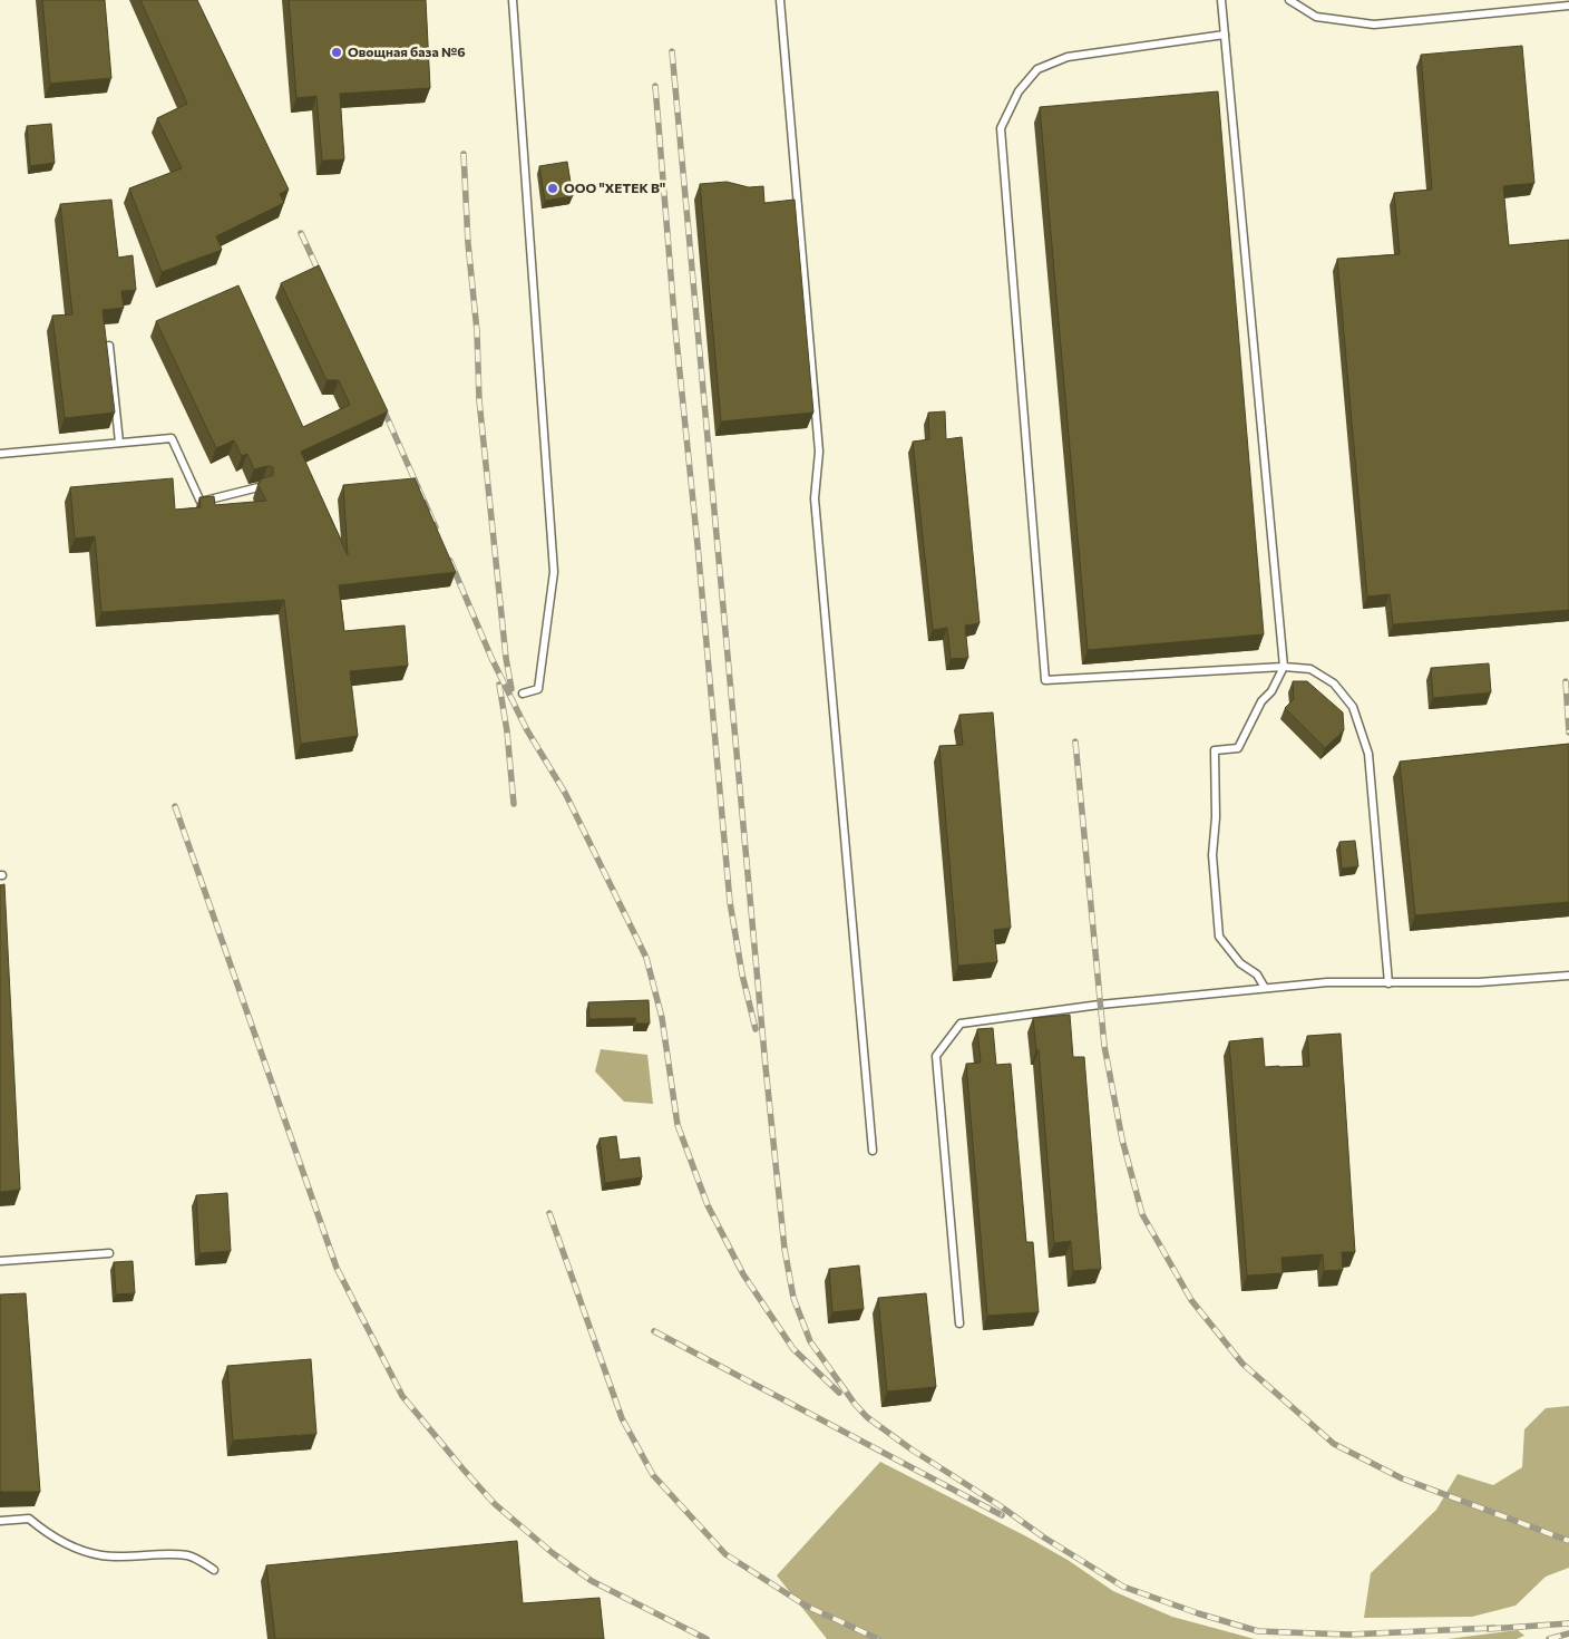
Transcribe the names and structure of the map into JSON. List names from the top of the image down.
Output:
{
  "places": ["Овощная база №6", "ООО \"ХЕТЕК В\""]
}
